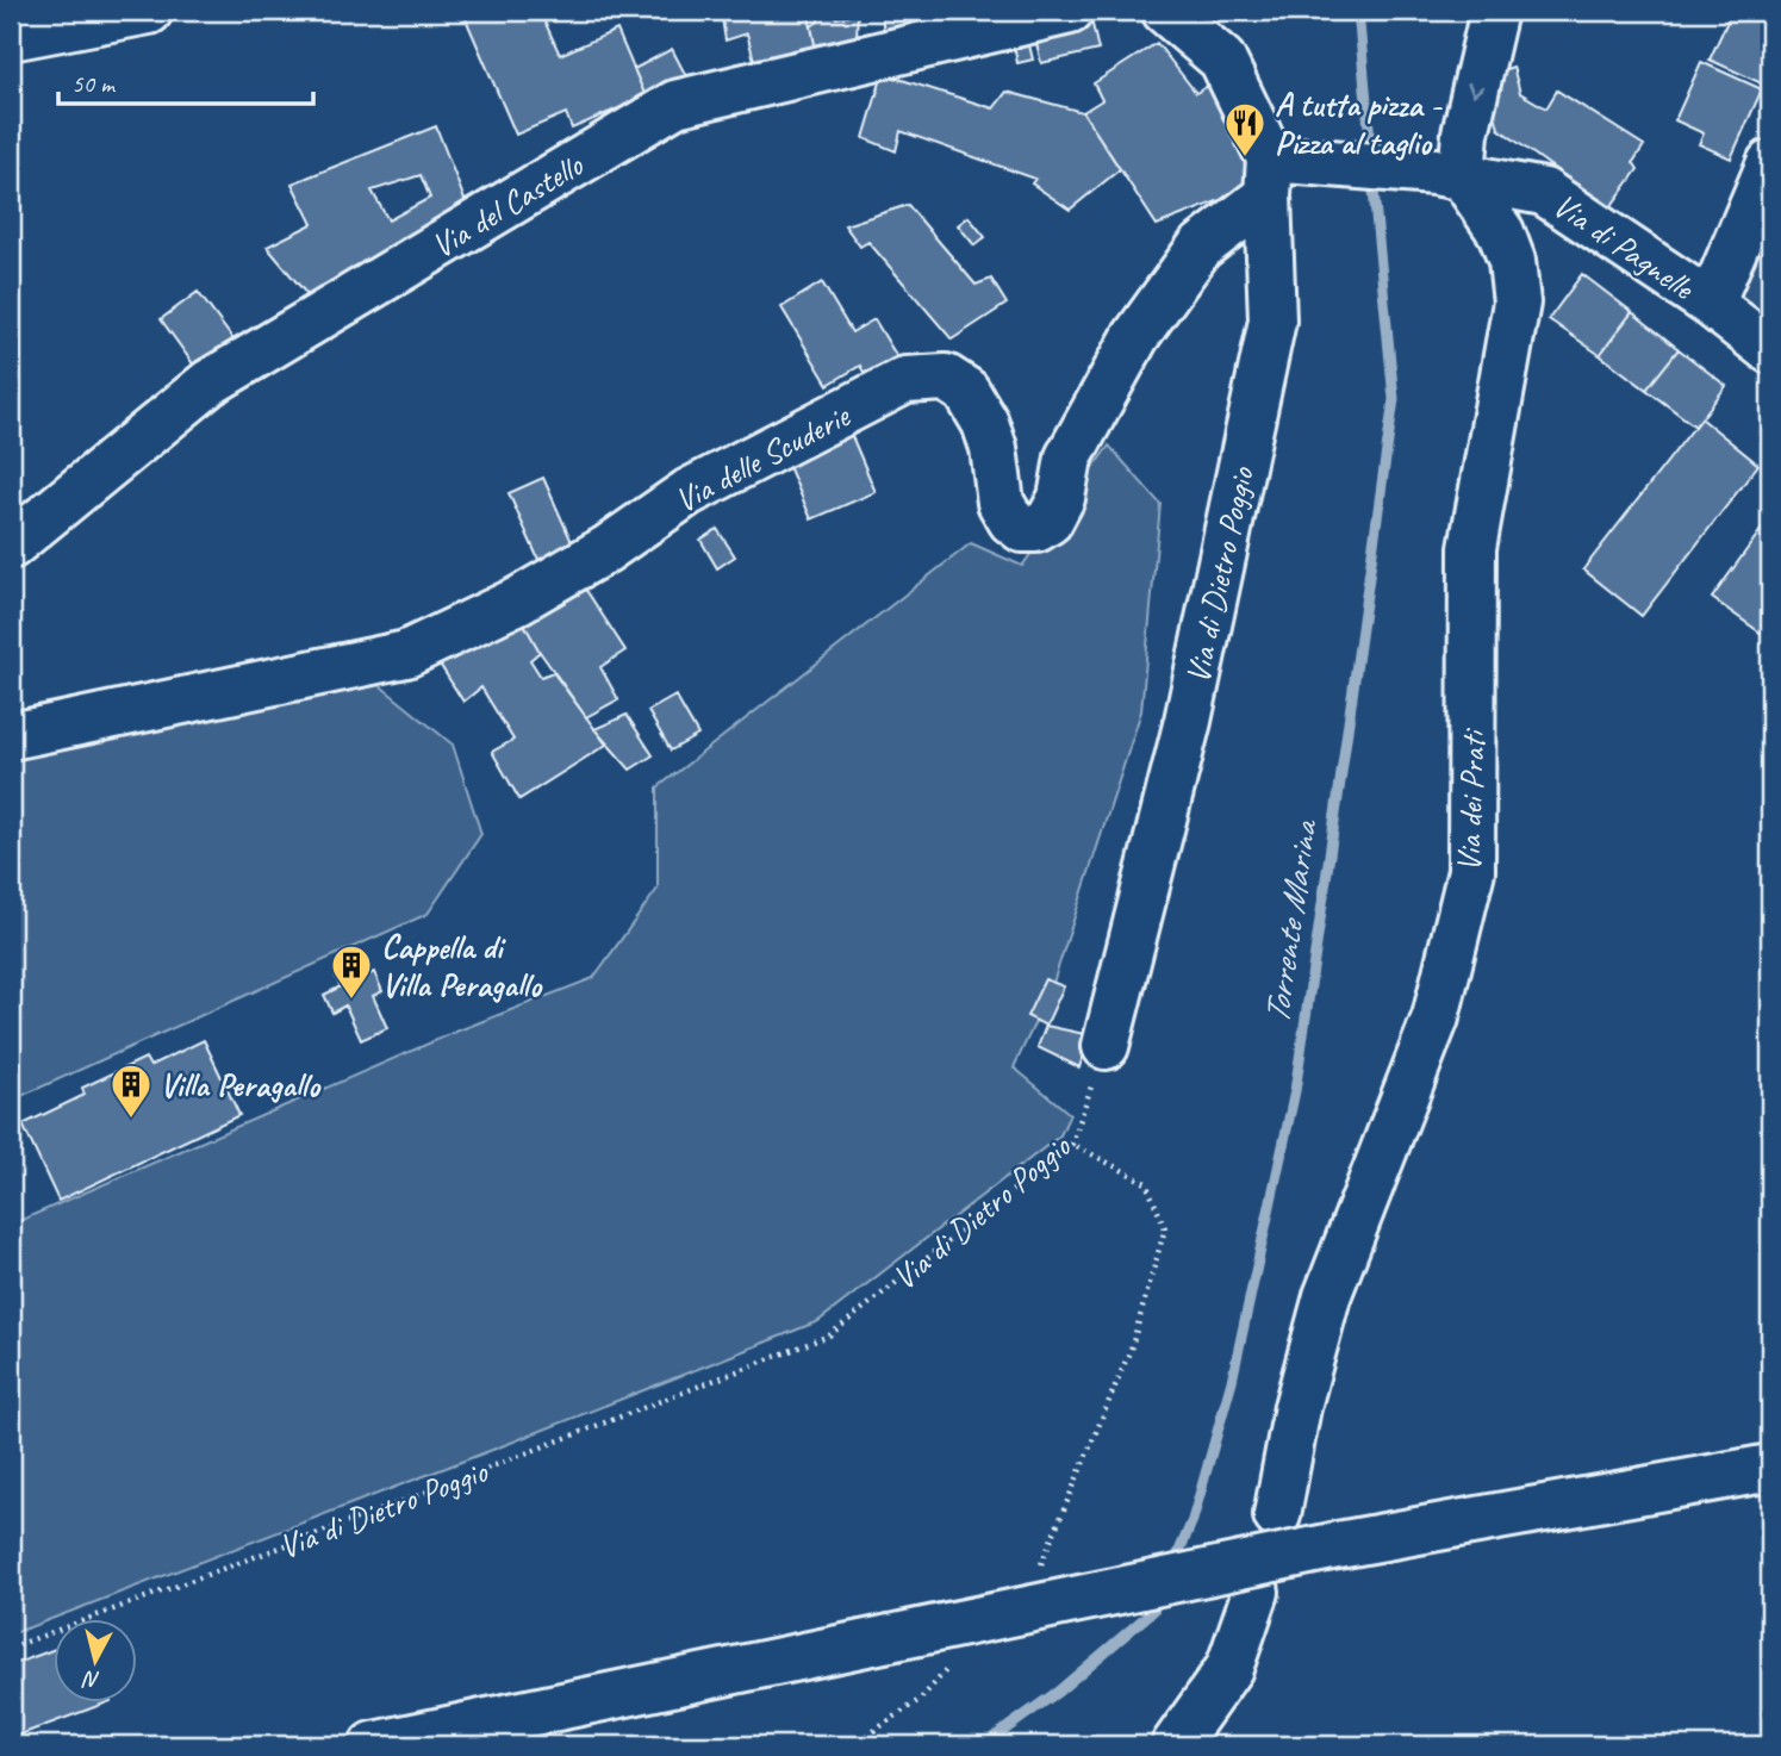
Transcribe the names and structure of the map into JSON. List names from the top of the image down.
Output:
{
  "streets": {
    "street": [
      "Via del Castello",
      "Via di Pagnelle",
      "Via delle Scuderie",
      "Via di Dietro Poggio",
      "Via dei Prati"
    ]
  },
  "crossings": [
    ["Via di Pagnelle", "Via delle Scuderie"],
    ["Via di Pagnelle", "Via di Dietro Poggio"],
    ["Via di Pagnelle", "Via dei Prati"],
    ["Via delle Scuderie", "Via di Dietro Poggio"]
  ],
  "water": ["Torrente Marina"],
  "places": {
    "restaurant": ["A tutta pizza - Pizza al taglio"],
    "building": ["Cappella di Villa Peragallo", "Villa Peragallo"]
  },
  "scale_bar": "50 m",
  "north": "bottom"
}
